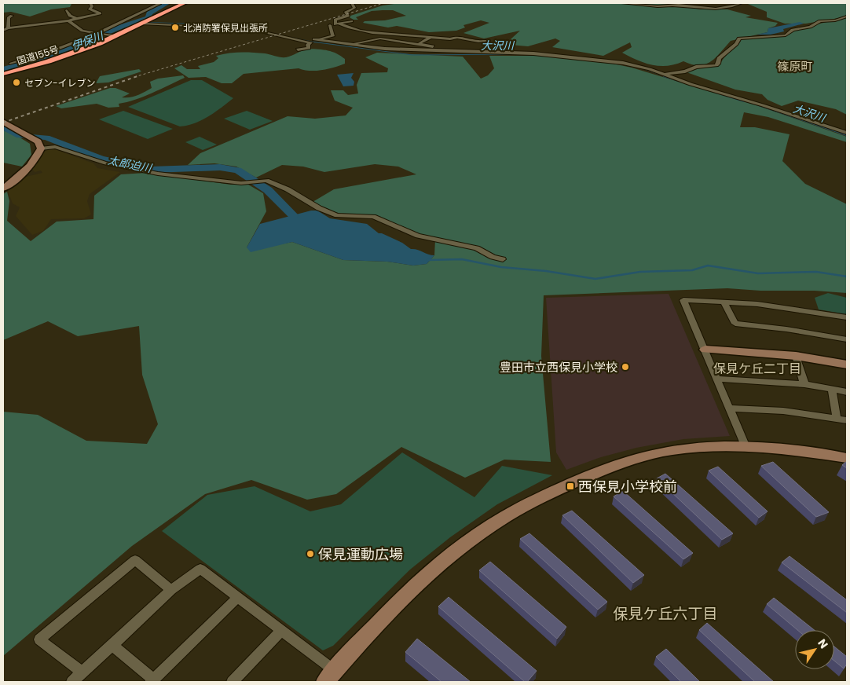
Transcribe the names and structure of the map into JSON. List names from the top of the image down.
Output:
{
  "streets": {
    "highway": ["国道155号"]
  },
  "districts": ["篠原町", "保見ケ丘二丁目", "保見ケ丘六丁目"],
  "water": ["伊保川", "大沢川", "太郎迫川"],
  "places": {
    "other": [
      "北消防署保見出張所",
      "セブン-イレブン",
      "豊田市立西保見小学校",
      "保見運動広場"
    ],
    "transit": ["西保見小学校前"]
  },
  "north": "top right"
}
